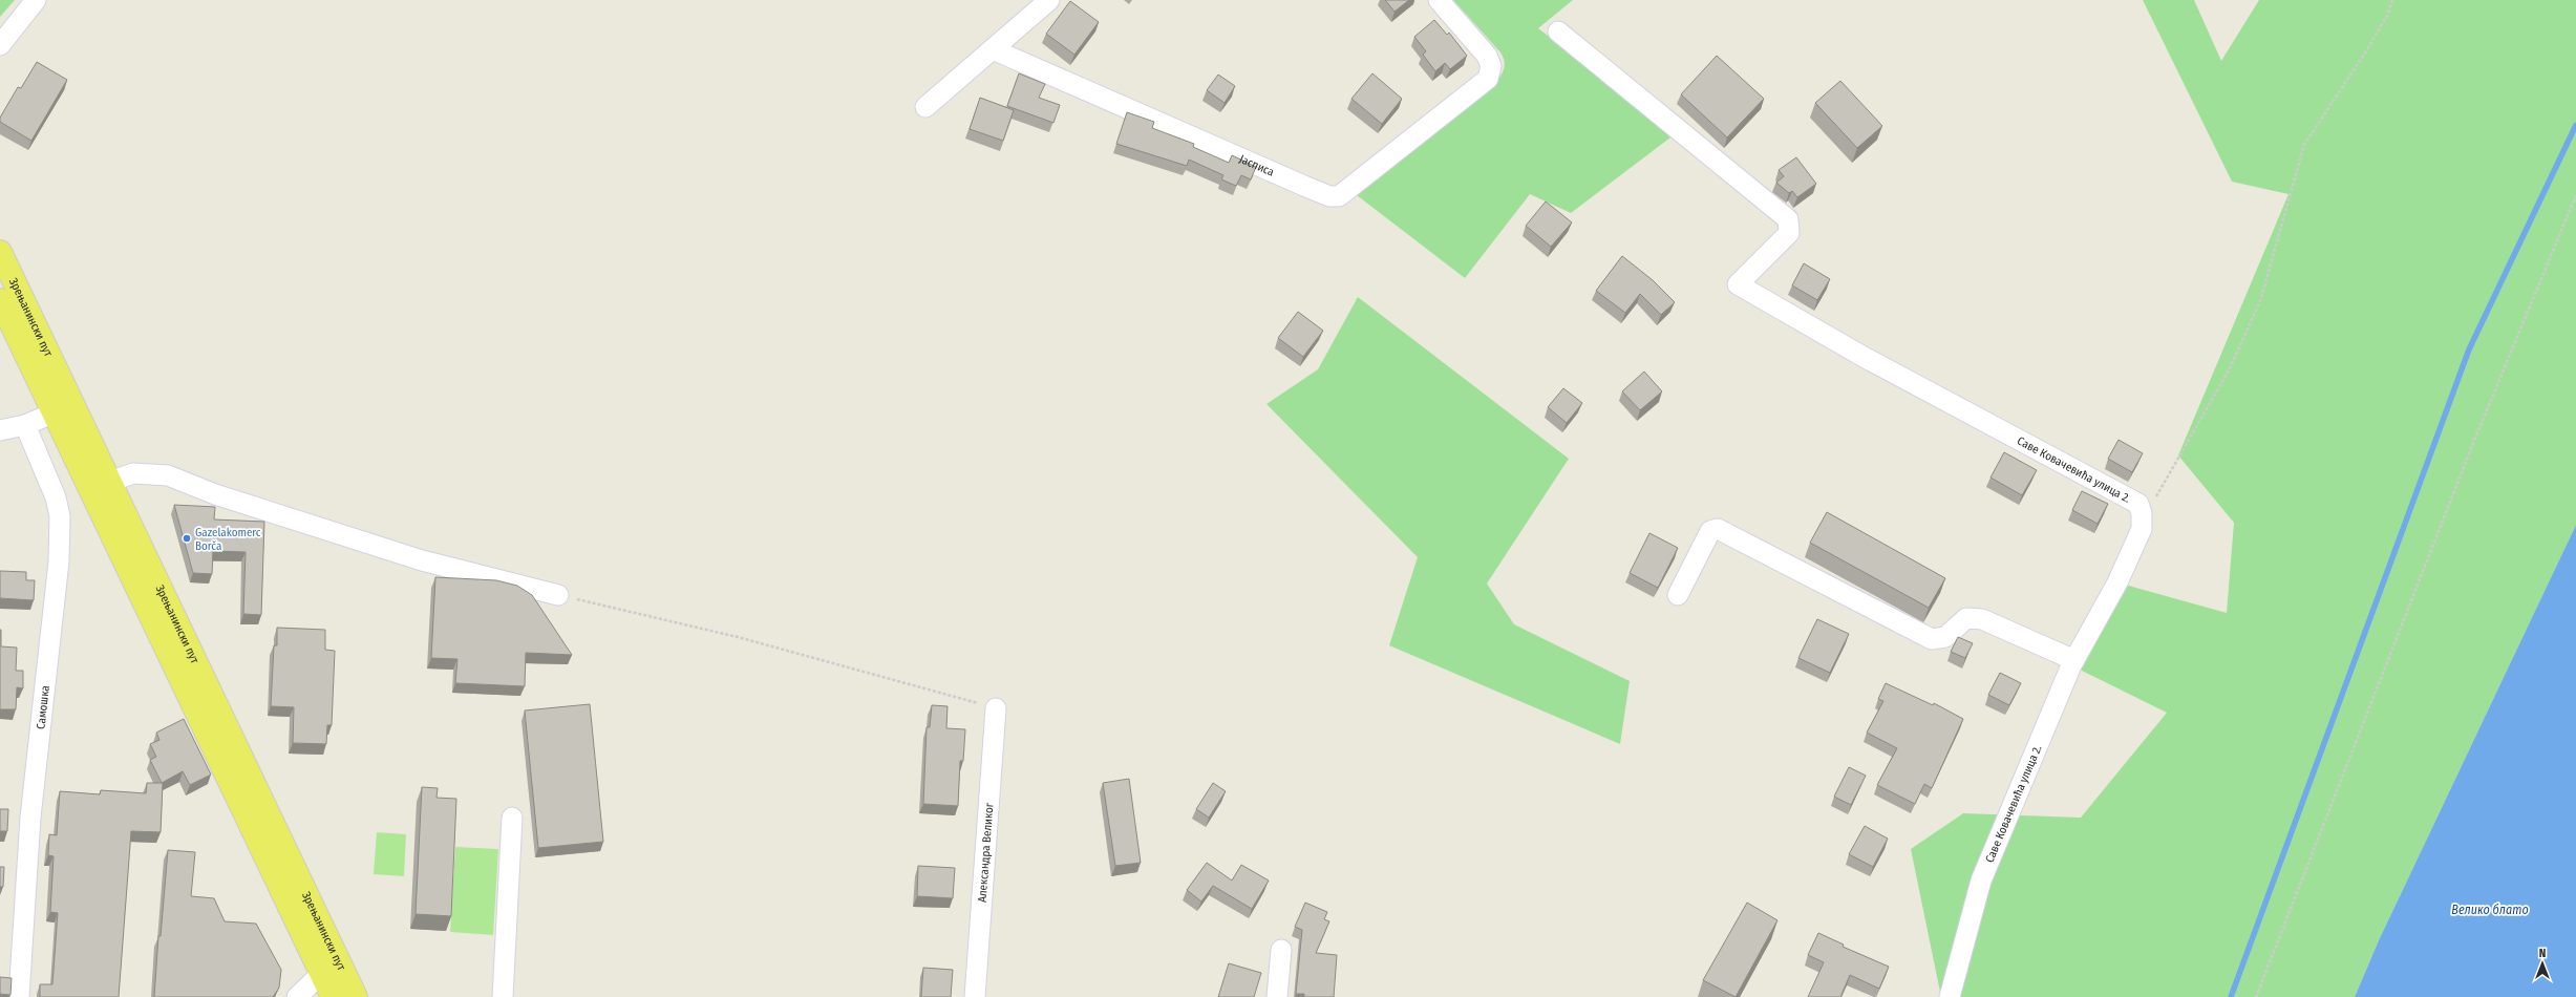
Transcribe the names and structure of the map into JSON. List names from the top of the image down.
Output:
{
  "streets": {
    "main road": ["Зрењанински пут"],
    "street": [
      "Јасписа",
      "Саве Ковачевића улица 2.",
      "Самошка",
      "Александра Великог"
    ]
  },
  "water": ["Велико блато"],
  "places": ["Gazelakomerc Borča"],
  "north": "top"
}
